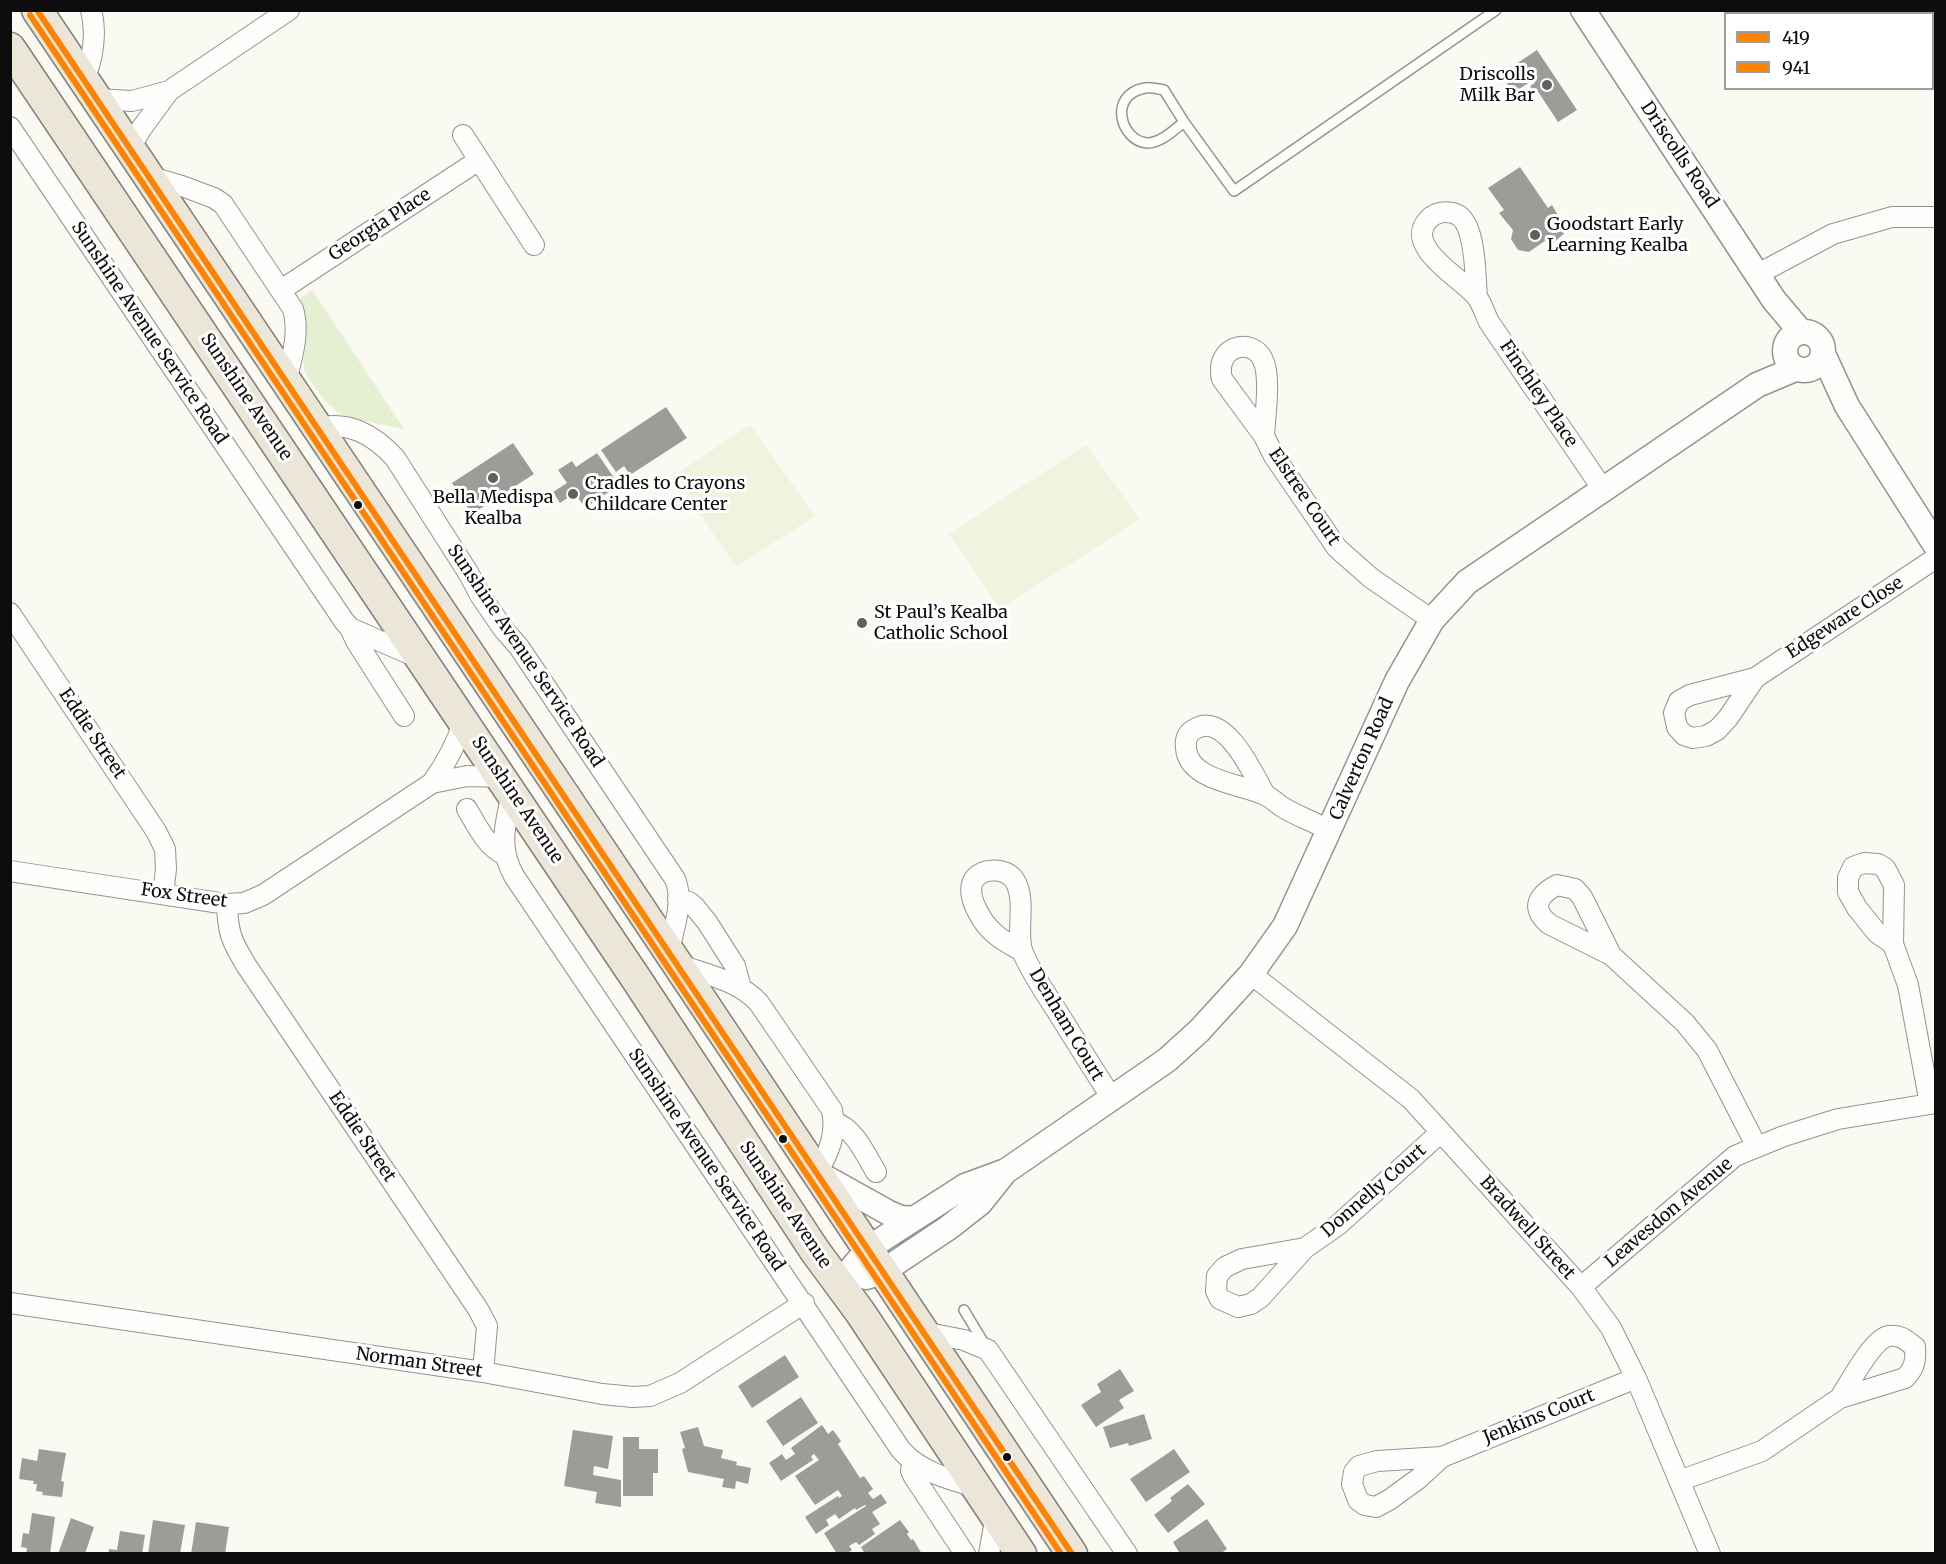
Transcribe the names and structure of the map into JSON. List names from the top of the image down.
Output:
{
  "streets": {
    "main road": ["Sunshine Avenue"],
    "street": [
      "Driscolls Road",
      "Georgia Place",
      "Sunshine Avenue Service Road",
      "Finchley Place",
      "Elstree Court",
      "Edgeware Close",
      "Eddie Street",
      "Calverton Road",
      "Fox Street",
      "Denham Court",
      "Donnelly Court",
      "Leavesdon Avenue",
      "Bradwell Street",
      "Norman Street",
      "Jenkins Court"
    ]
  },
  "crossings": [
    ["Driscolls Road", "Calverton Road"],
    ["Sunshine Avenue Service Road", "Sunshine Avenue"],
    ["Sunshine Avenue Service Road", "Fox Street"],
    ["Sunshine Avenue Service Road", "Norman Street"],
    ["Finchley Place", "Calverton Road"],
    ["Sunshine Avenue", "Calverton Road"],
    ["Sunshine Avenue", "Fox Street"],
    ["Elstree Court", "Calverton Road"],
    ["Eddie Street", "Fox Street"],
    ["Eddie Street", "Norman Street"],
    ["Calverton Road", "Denham Court"],
    ["Calverton Road", "Bradwell Street"],
    ["Donnelly Court", "Bradwell Street"],
    ["Leavesdon Avenue", "Bradwell Street"],
    ["Bradwell Street", "Jenkins Court"]
  ],
  "places": [
    "Driscolls Milk Bar",
    "Goodstart Early Learning Kealba",
    "Bella Medispa Kealba",
    "Cradles to Crayons Childcare Center",
    "St Paul’s Kealba Catholic School"
  ],
  "lines": ["transit line 419", "transit line 941"],
  "legend": ["419", "941"]
}
